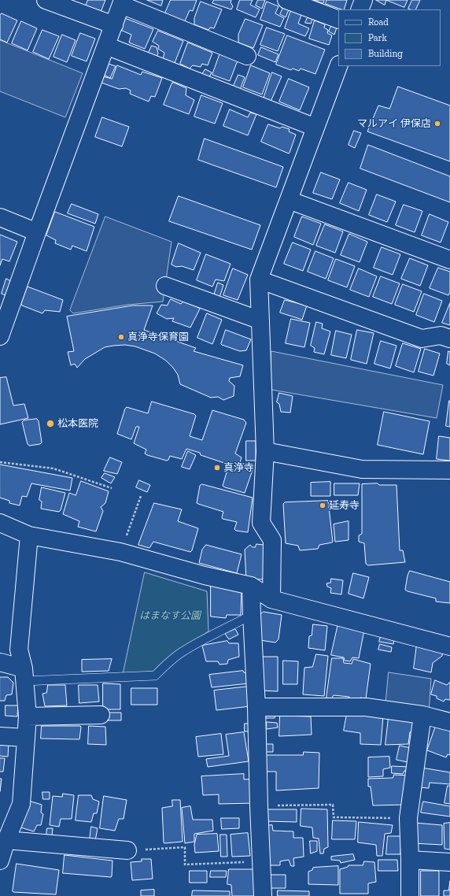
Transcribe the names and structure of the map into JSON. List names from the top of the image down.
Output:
{
  "parks": ["はまなす公園"],
  "places": [
    "マルアイ 伊保店",
    "真浄寺保育園",
    "松本医院",
    "真浄寺",
    "延寿寺"
  ],
  "legend": ["Road", "Park", "Building"]
}
